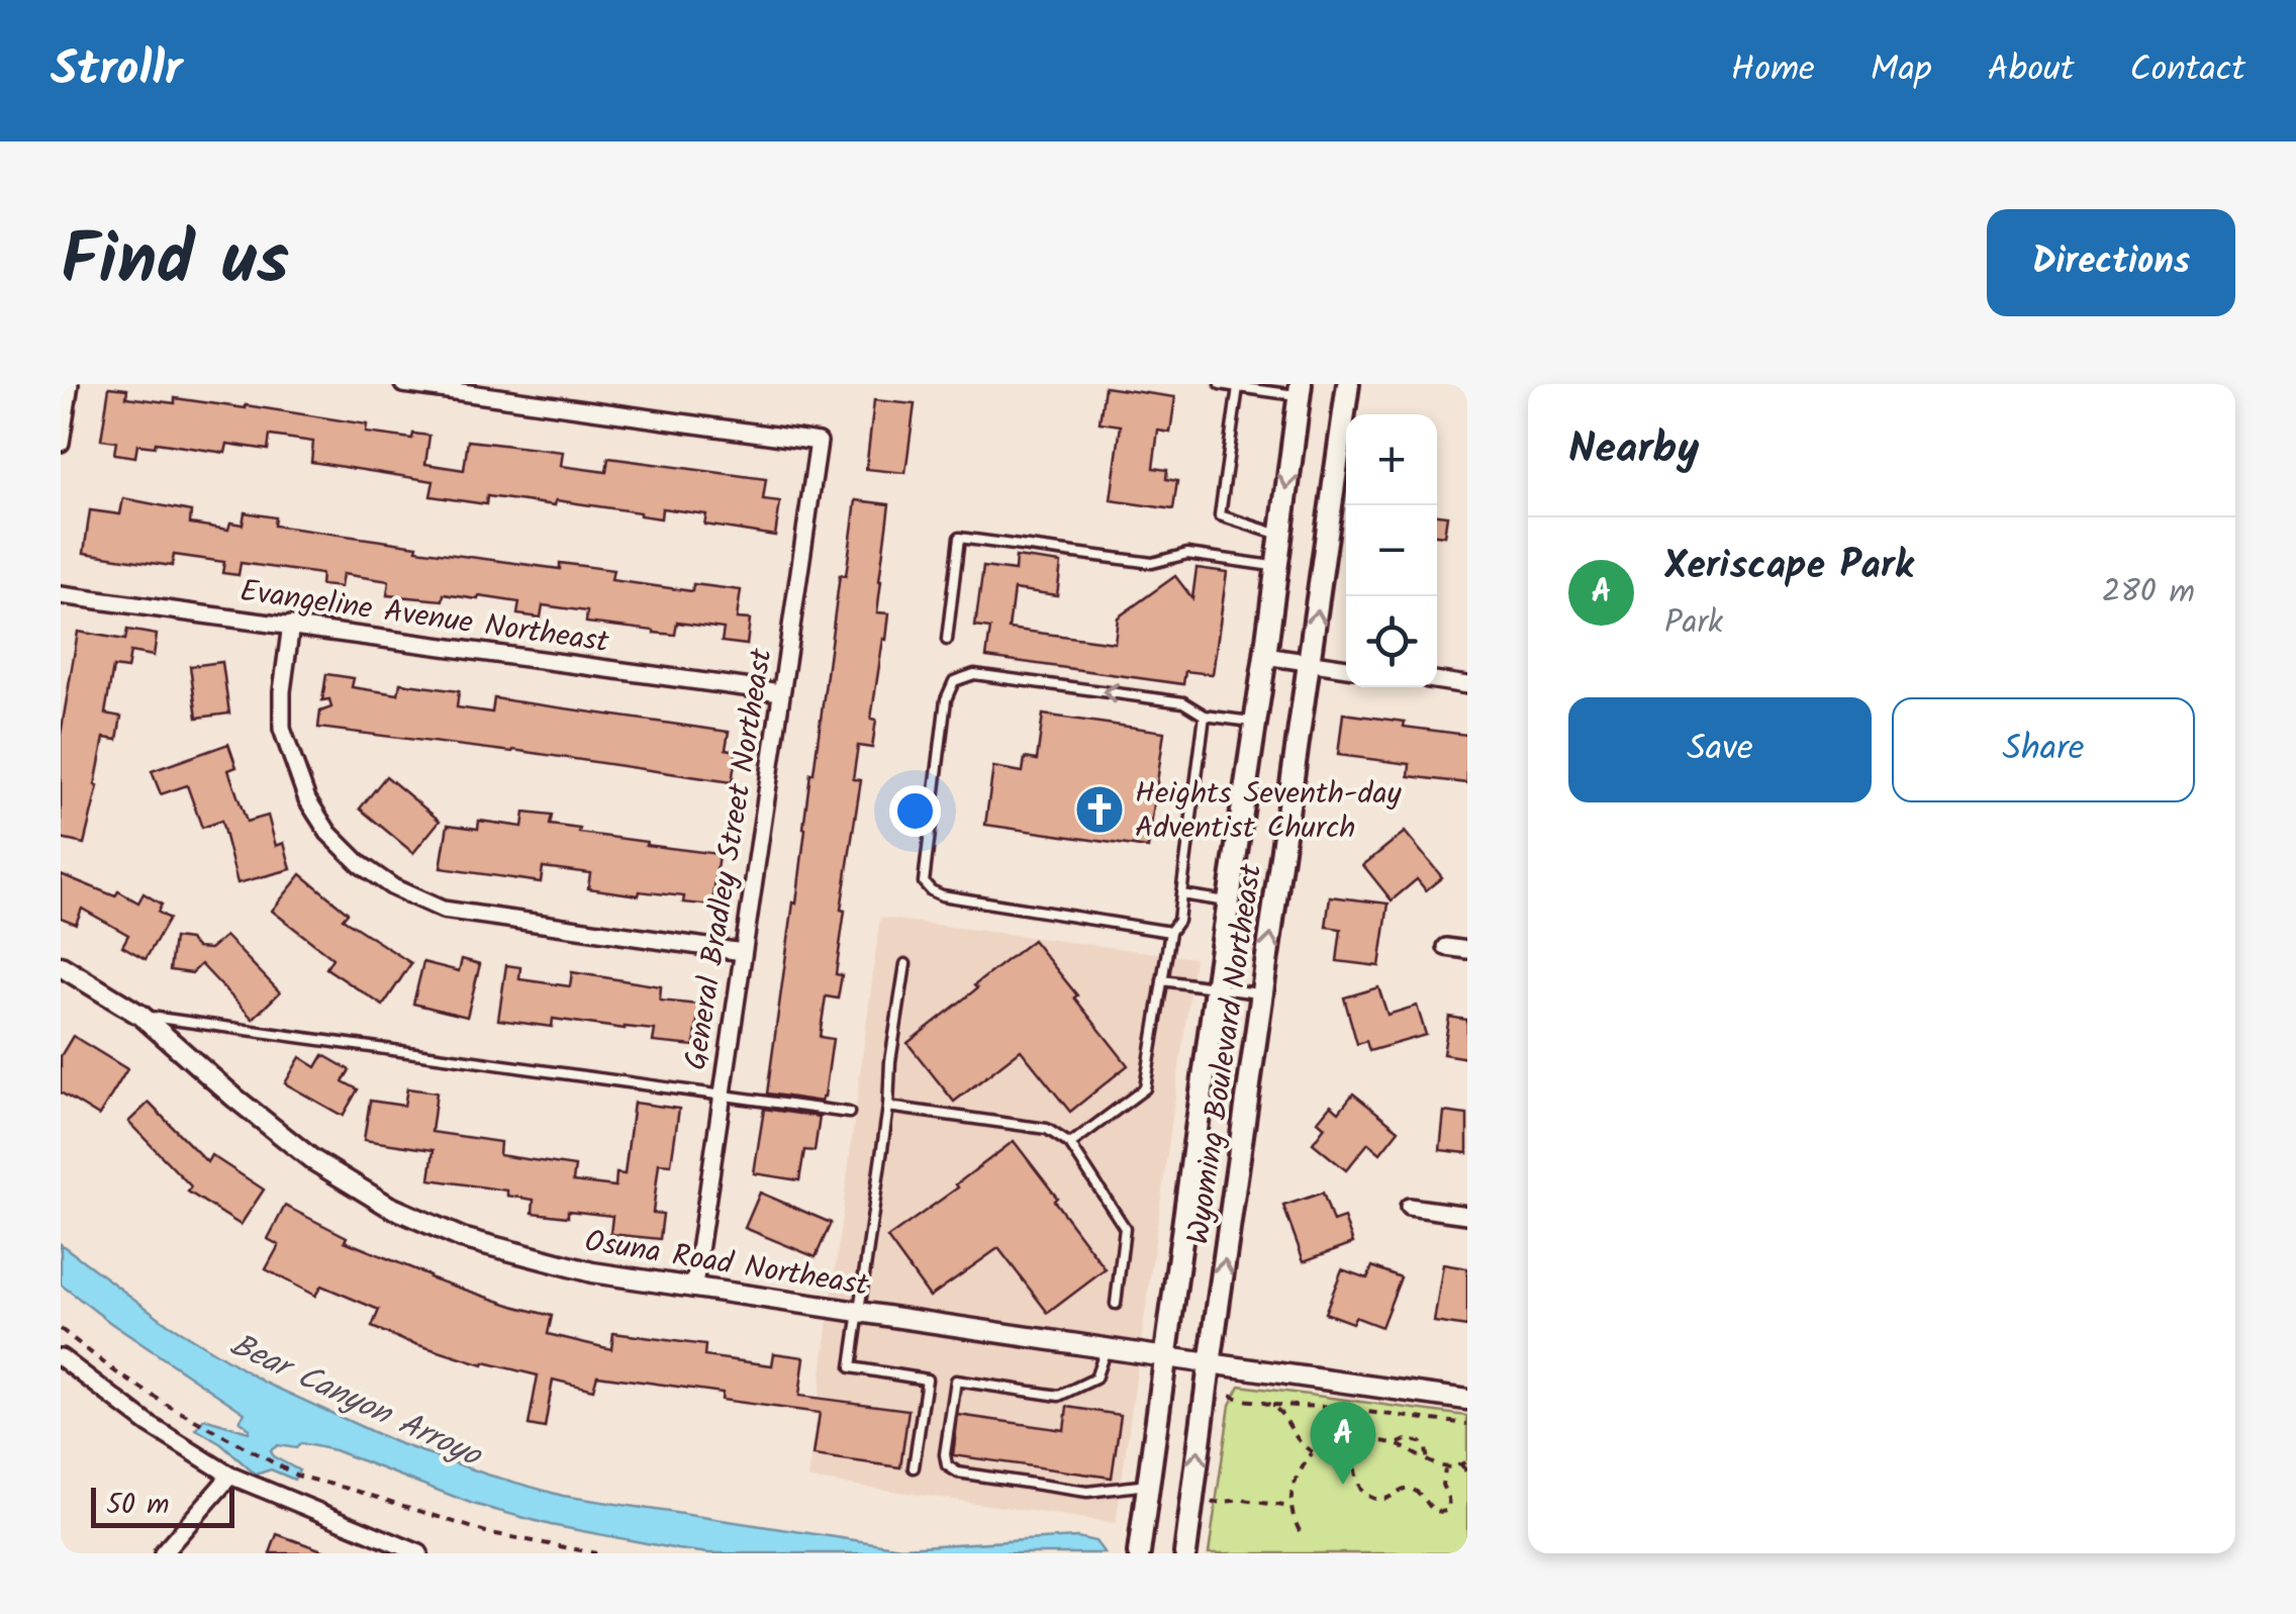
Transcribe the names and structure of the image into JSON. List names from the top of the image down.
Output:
{
  "streets": {
    "main road": ["Wyoming Boulevard Northeast"],
    "street": ["Evangeline Avenue Northeast", "General Bradley Street Northeast", "Osuna Road Northeast"]
  },
  "crossings": [
    ["Evangeline Avenue Northeast", "General Bradley Street Northeast"],
    ["General Bradley Street Northeast", "Osuna Road Northeast"],
    ["Wyoming Boulevard Northeast", "Osuna Road Northeast"]
  ],
  "water": ["Bear Canyon Arroyo"],
  "places": {
    "church": ["Heights Seventh-day Adventist Church"]
  },
  "scale_bar": "50 m",
  "page": {
    "header": "Strollr",
    "nav": [
      "Home",
      "Map",
      "About",
      "Contact"
    ],
    "title": "Find us",
    "buttons": [
      "Directions",
      ["Save", "Share"]
    ],
    "heading": "Nearby",
    "map_buttons": ["+", "−"],
    "list": [
      {
        "mark": "A",
        "name": "Xeriscape Park",
        "note": "Park",
        "value": "280 m"
      }
    ],
    "pins": "A",
    "scale": "50 m"
  }
}
